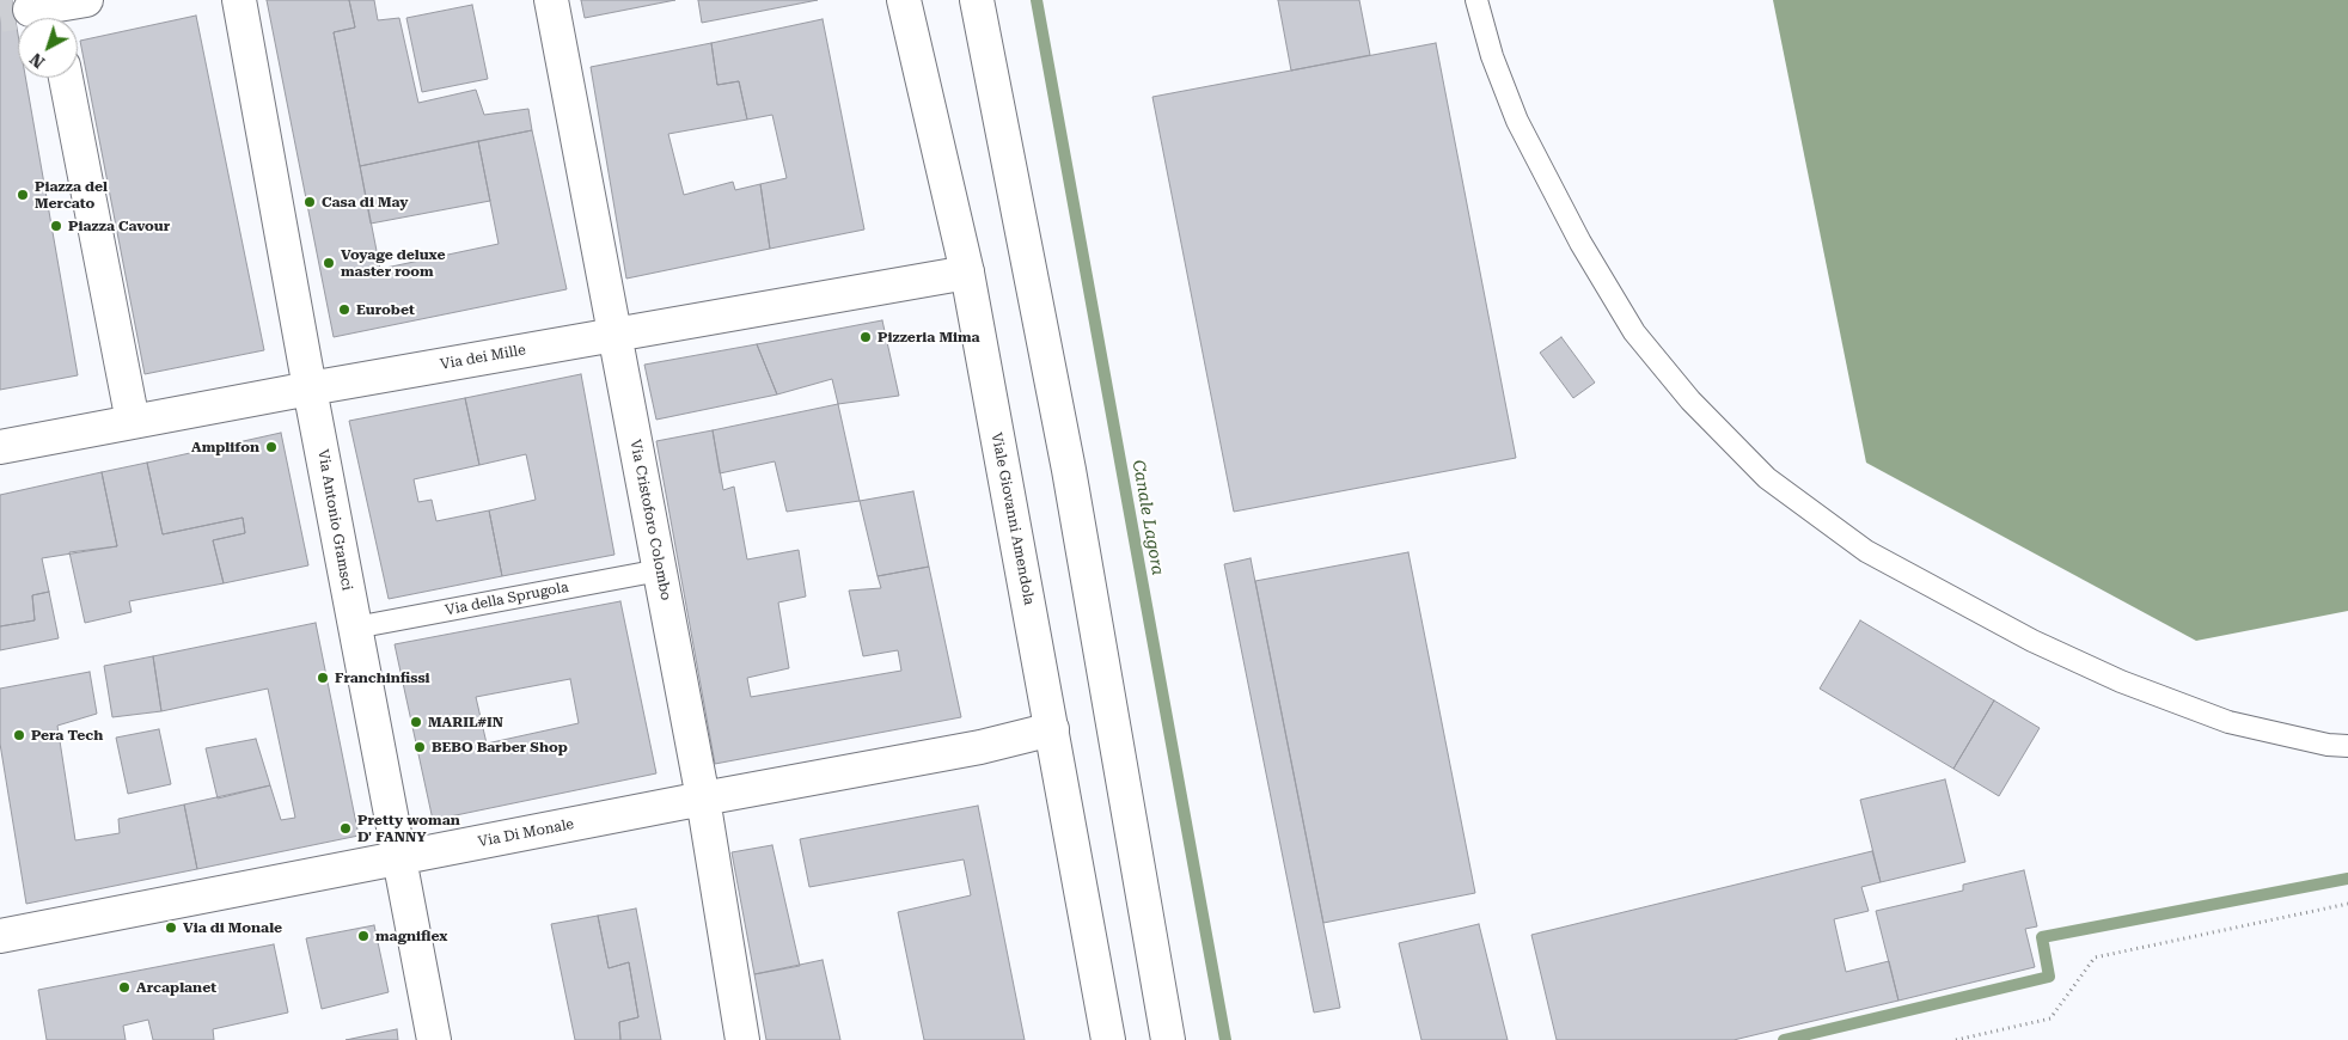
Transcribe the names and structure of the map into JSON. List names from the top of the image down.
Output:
{
  "streets": {
    "street": [
      "Via dei Mille",
      "Viale Giovanni Amendola",
      "Via Antonio Gramsci",
      "Via Cristoforo Colombo",
      "Via Di Monale"
    ],
    "lane": ["Via della Sprugola"]
  },
  "crossings": [
    ["Via dei Mille", "Viale Giovanni Amendola"],
    ["Via dei Mille", "Via Antonio Gramsci"],
    ["Via dei Mille", "Via Cristoforo Colombo"],
    ["Viale Giovanni Amendola", "Via Di Monale"],
    ["Via Antonio Gramsci", "Via della Sprugola"],
    ["Via Antonio Gramsci", "Via Di Monale"],
    ["Via Cristoforo Colombo", "Via della Sprugola"],
    ["Via Cristoforo Colombo", "Via Di Monale"]
  ],
  "water": ["Canale Lagora"],
  "places": [
    "Piazza del Mercato",
    "Casa di May",
    "Piazza Cavour",
    "Voyage deluxe master room",
    "Eurobet",
    "Pizzeria Mima",
    "Amplifon",
    "Franchinfissi",
    "MARIL#IN",
    "Pera Tech",
    "BEBO Barber Shop",
    "Pretty woman D' FANNY",
    "Via di Monale",
    "magniflex",
    "Arcaplanet"
  ],
  "north": "bottom left"
}
